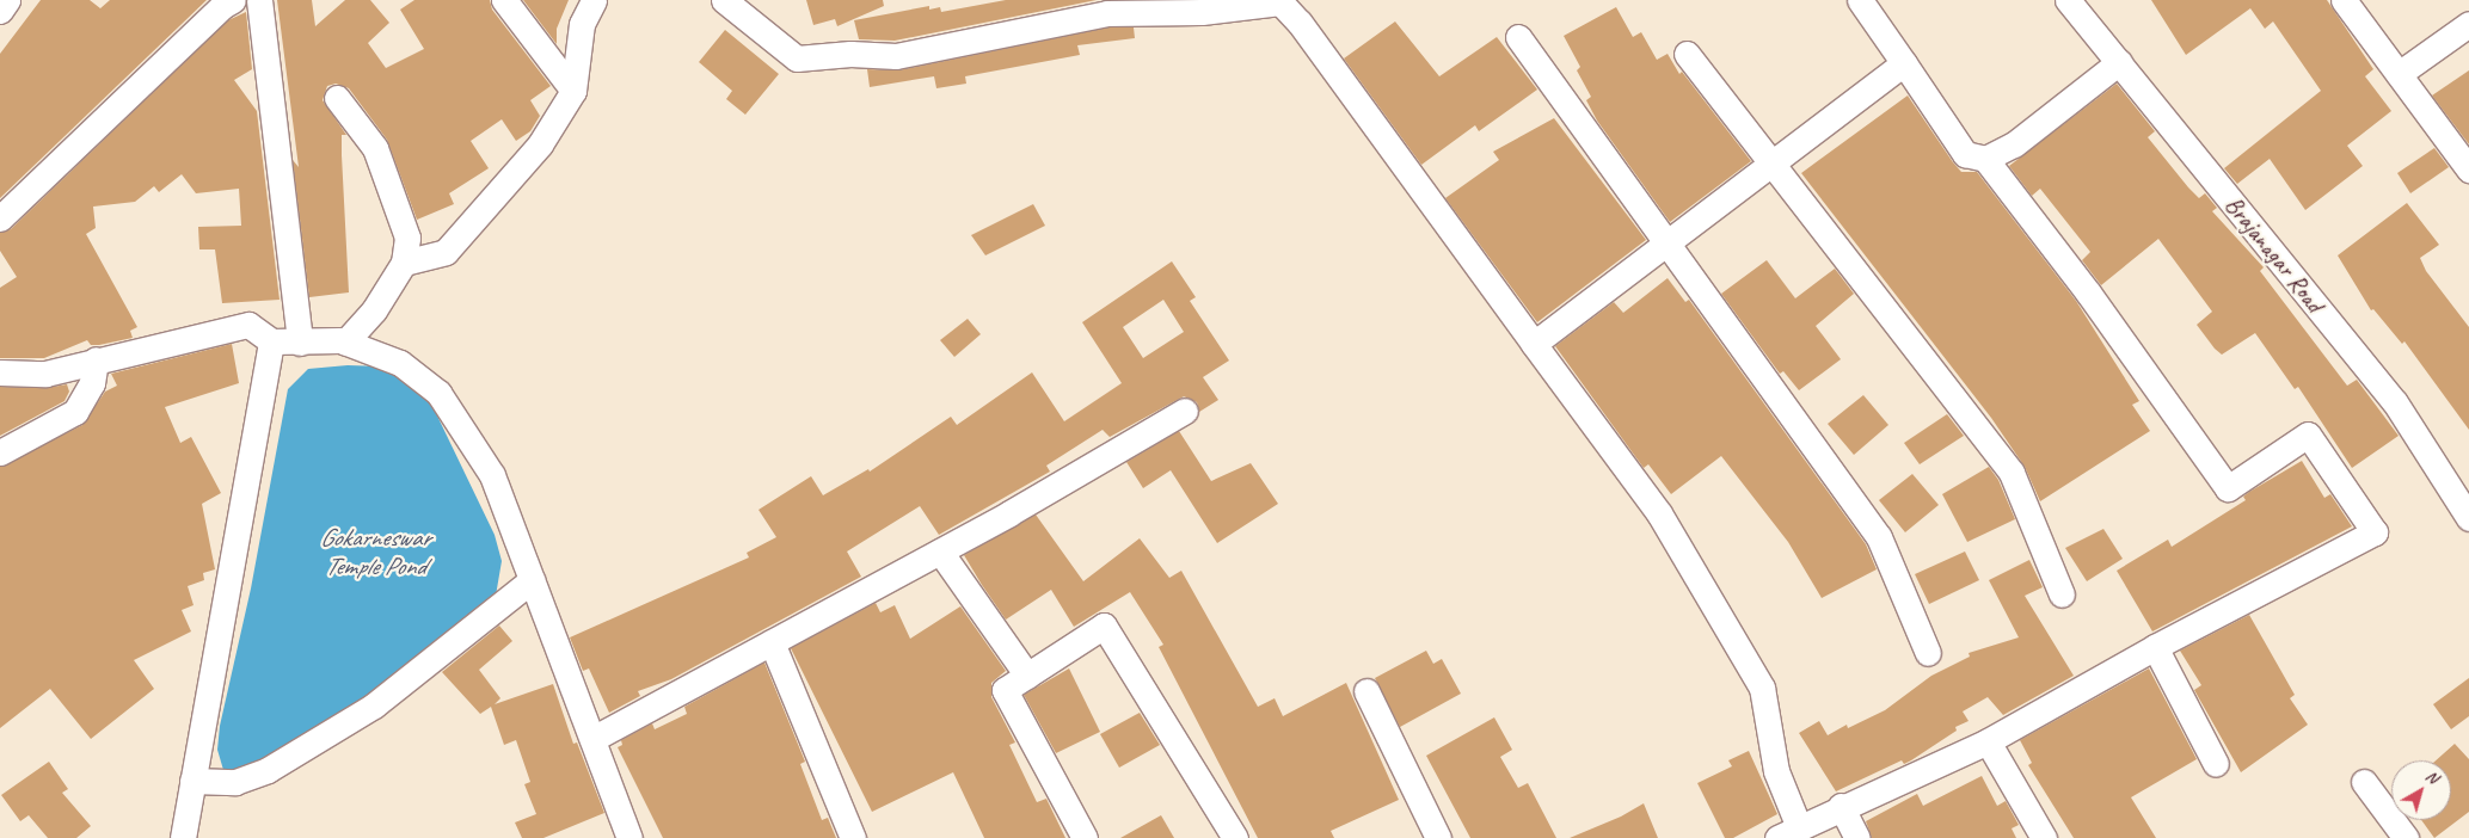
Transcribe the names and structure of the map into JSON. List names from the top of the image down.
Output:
{
  "streets": {
    "street": ["Brajanagar Road"]
  },
  "water": ["Gokarneswar Temple Pond"],
  "north": "top right"
}
